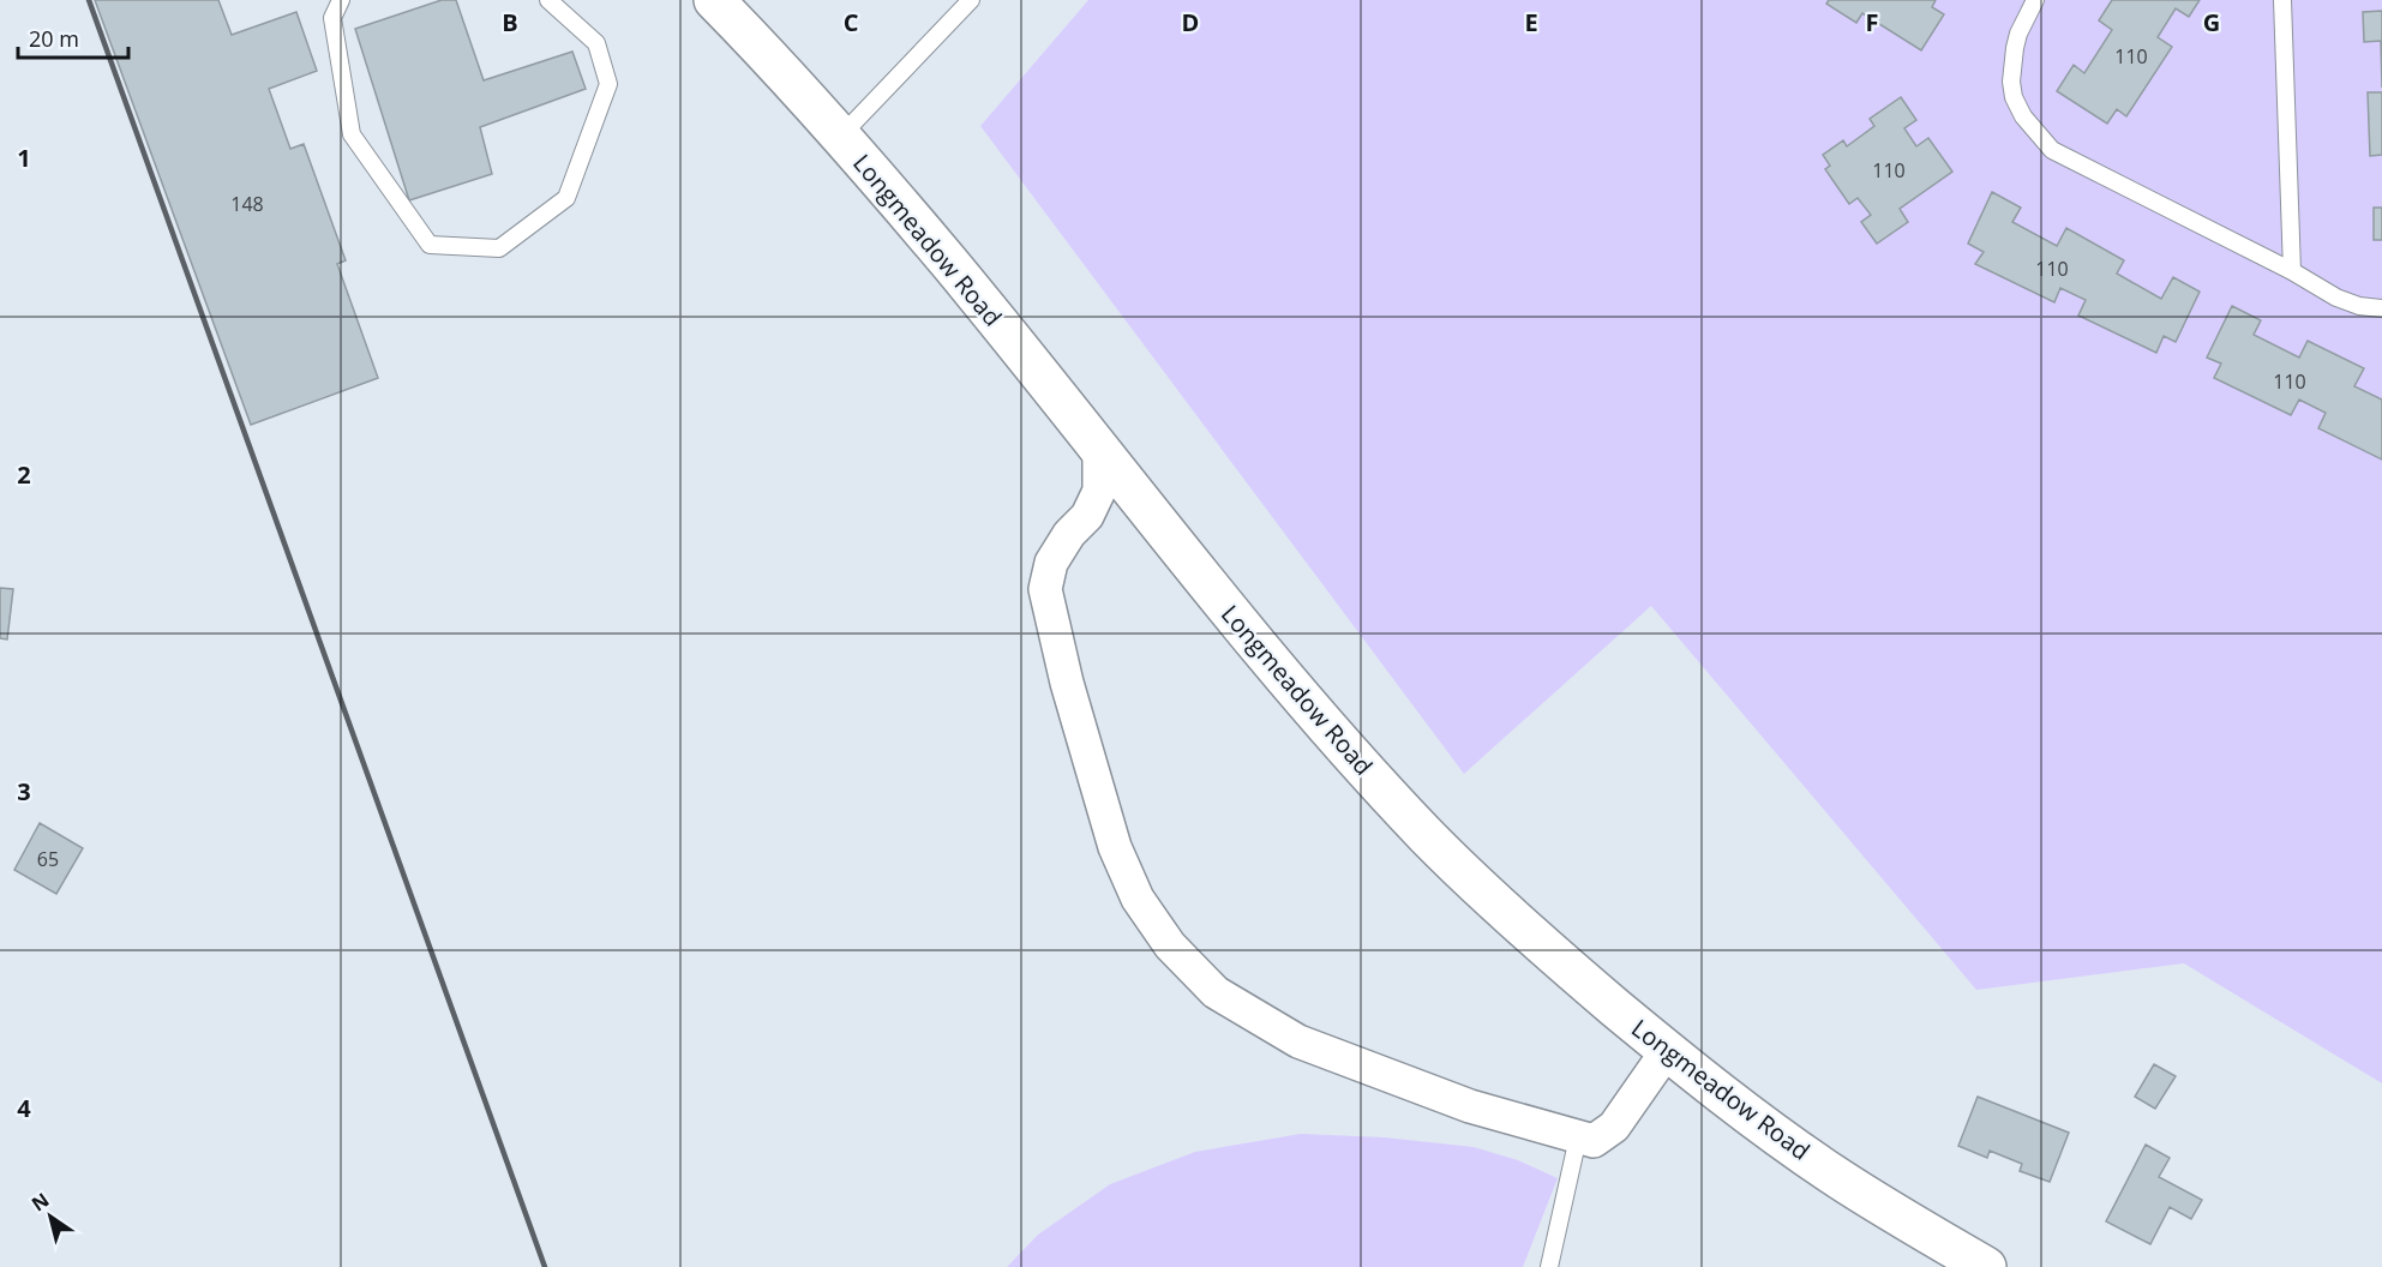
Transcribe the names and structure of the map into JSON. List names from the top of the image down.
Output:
{
  "streets": {
    "street": ["Longmeadow Road"]
  },
  "house_numbers": [
    "110",
    "110",
    "148",
    "110",
    "110",
    "65"
  ],
  "scale_bar": "20 m",
  "north": "top left",
  "grid": {
    "columns": [
      "B",
      "C",
      "D",
      "E",
      "F",
      "G"
    ],
    "rows": [
      "1",
      "2",
      "3",
      "4"
    ]
  }
}
